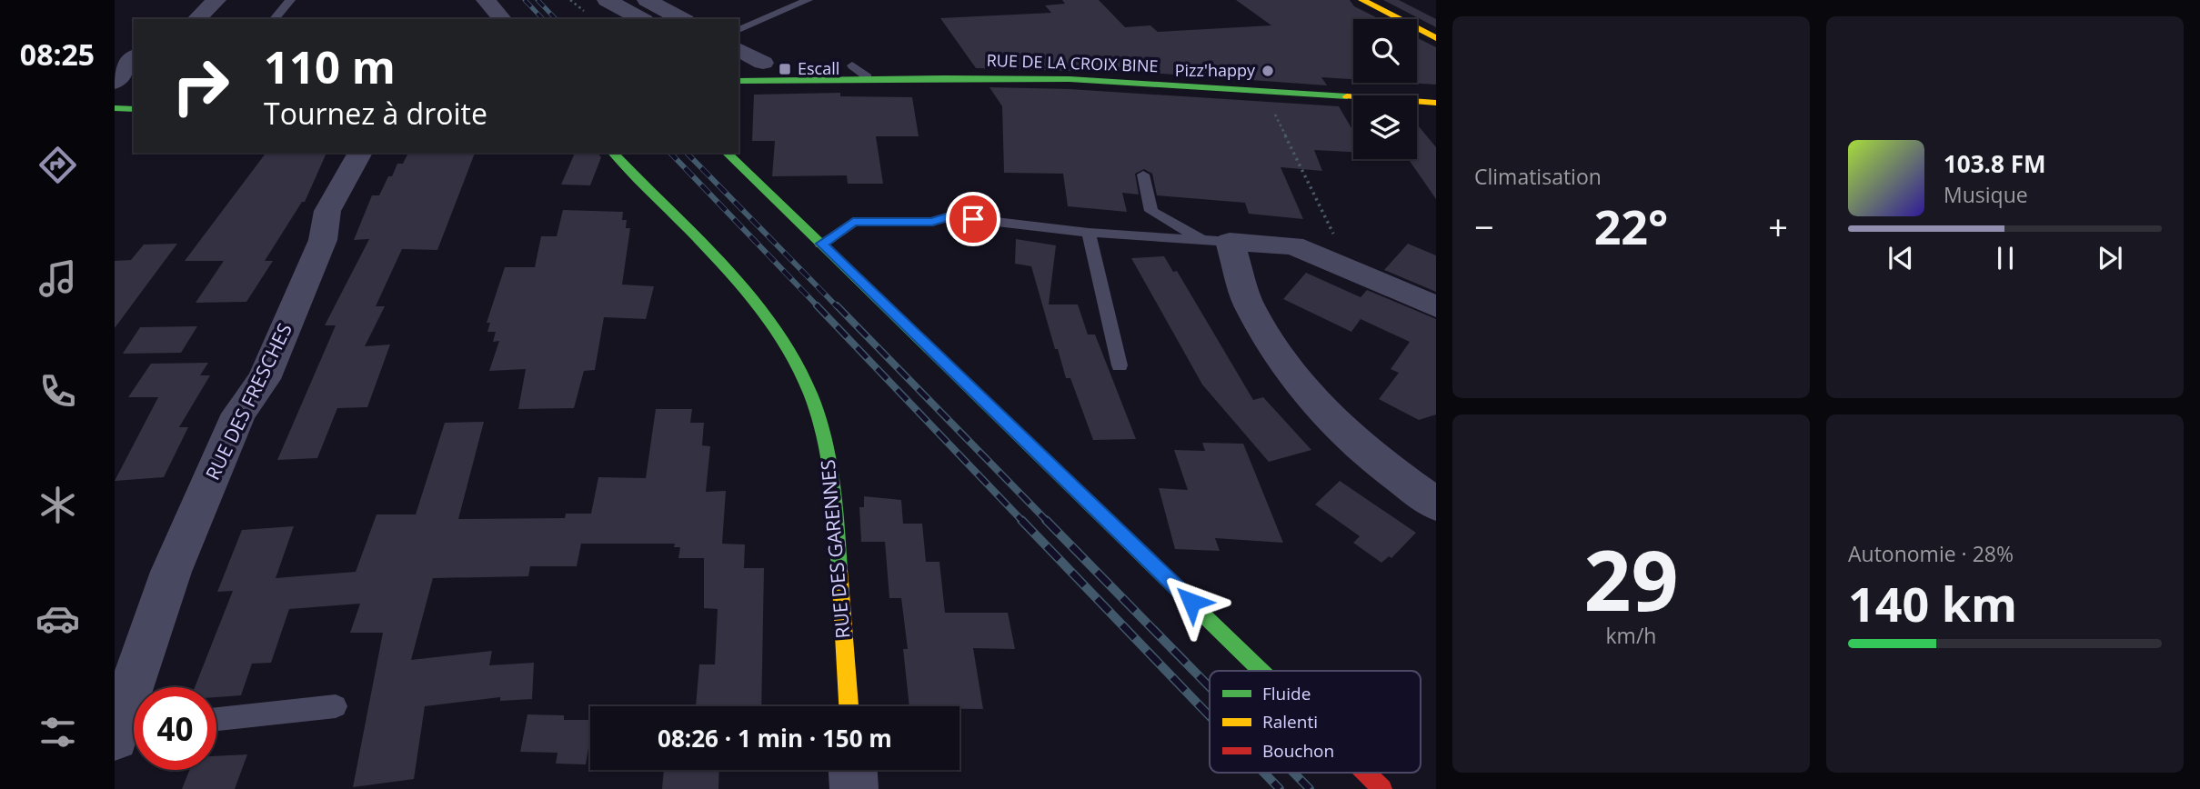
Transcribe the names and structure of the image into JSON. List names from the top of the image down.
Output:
{
  "streets": {
    "street": ["RUE DE LA CROIX BINE", "RUE DES FRESCHES", "RUE DES GARENNES"]
  },
  "places": {
    "transit": ["Escall"],
    "other": ["Pizz'happy"]
  },
  "legend": ["Fluide", "Ralenti", "Bouchon"],
  "page": {
    "tabs": "08:25",
    "tile": [
      "Climatisation",
      ["29", "km/h"],
      ["Autonomie · 28%", "140 km"]
    ],
    "turn": ["110 m", "Tournez à droite"],
    "song": ["103.8 FM", "Musique"],
    "heat": ["−", "22°", "+"],
    "limit": "40",
    "trip": "08:26 · 1 min · 150 m"
  }
}
